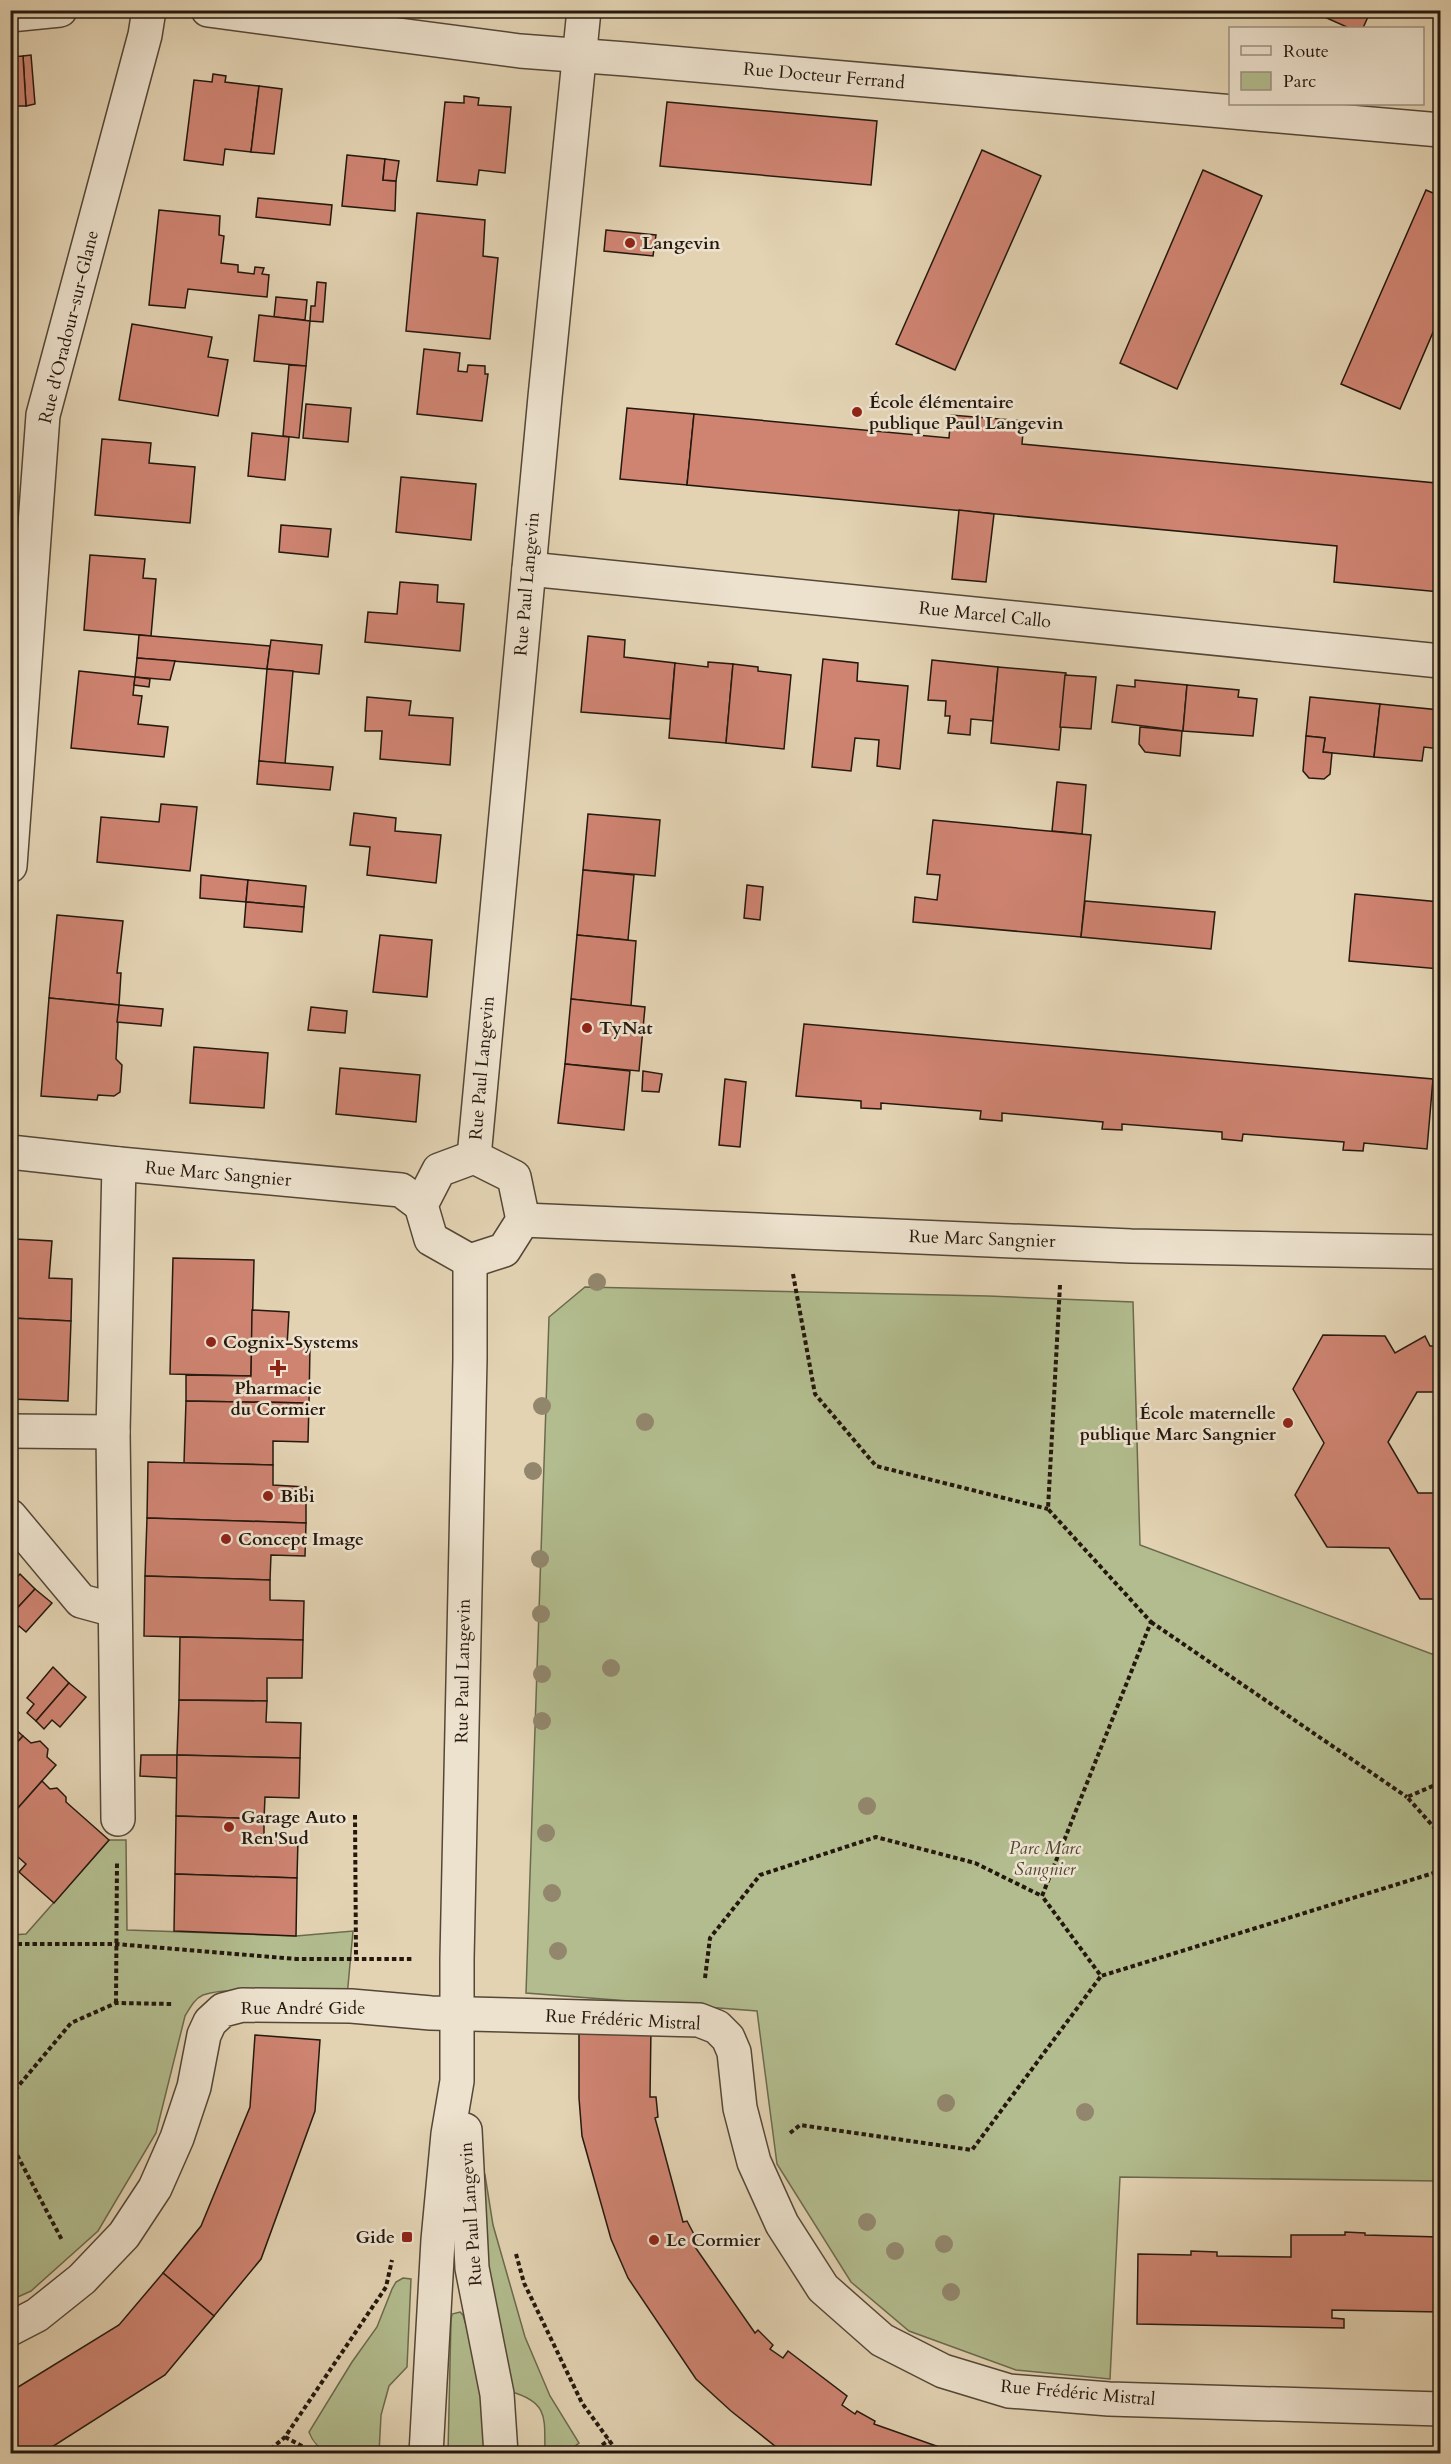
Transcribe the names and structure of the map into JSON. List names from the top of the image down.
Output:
{
  "streets": {
    "street": [
      "Rue Docteur Ferrand",
      "Rue d'Oradour-sur-Glane",
      "Rue Paul Langevin",
      "Rue Marcel Callo",
      "Rue Marc Sangnier",
      "Rue André Gide",
      "Rue Frédéric Mistral"
    ]
  },
  "crossings": [
    ["Rue Docteur Ferrand", "Rue Paul Langevin"],
    ["Rue Paul Langevin", "Rue Marcel Callo"],
    ["Rue Paul Langevin", "Rue Marc Sangnier"],
    ["Rue Paul Langevin", "Rue André Gide"],
    ["Rue Paul Langevin", "Rue Frédéric Mistral"],
    ["Rue André Gide", "Rue Frédéric Mistral"]
  ],
  "parks": ["Parc Marc Sangnier"],
  "places": {
    "other": [
      "Langevin",
      "École élémentaire publique Paul Langevin",
      "TyNat",
      "Cognix-Systems",
      "École maternelle publique Marc Sangnier",
      "Bibi",
      "Concept Image",
      "Garage Auto Ren'Sud",
      "Le Cormier"
    ],
    "health": ["Pharmacie du Cormier"],
    "transit": ["Gide"]
  },
  "legend": ["Route", "Parc"]
}
